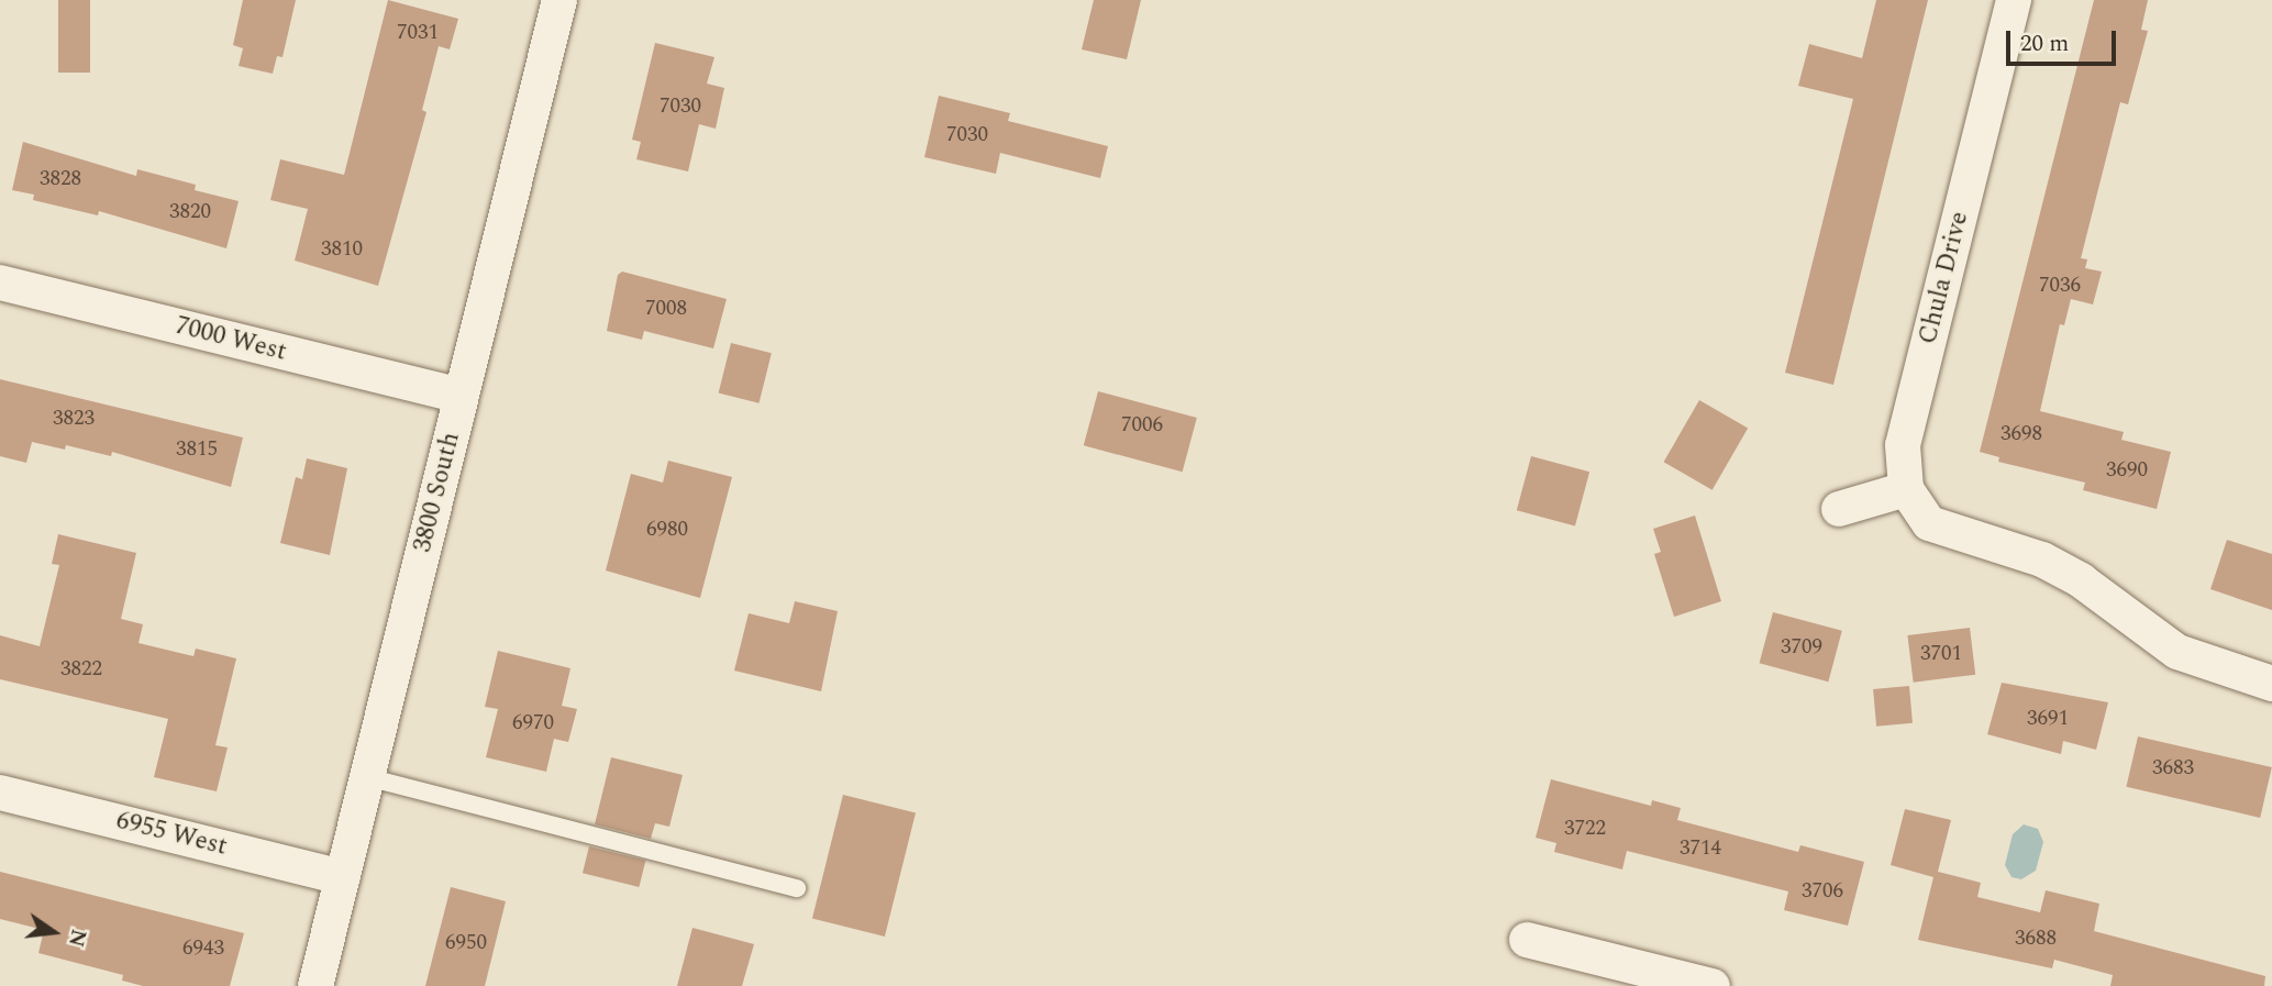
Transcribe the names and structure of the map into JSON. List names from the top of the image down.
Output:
{
  "streets": {
    "street": [
      "Chula Drive",
      "7000 West",
      "3800 South",
      "6955 West"
    ]
  },
  "crossings": [
    ["7000 West", "3800 South"],
    ["3800 South", "6955 West"]
  ],
  "house_numbers": [
    "7031",
    "7030",
    "7030",
    "3828",
    "3820",
    "3810",
    "7036",
    "7008",
    "3823",
    "7006",
    "3698",
    "3815",
    "3690",
    "6980",
    "3709",
    "3701",
    "3822",
    "3691",
    "6970",
    "3683",
    "3722",
    "3714",
    "3706",
    "3688",
    "6950",
    "6943"
  ],
  "scale_bar": "20 m",
  "north": "right"
}
